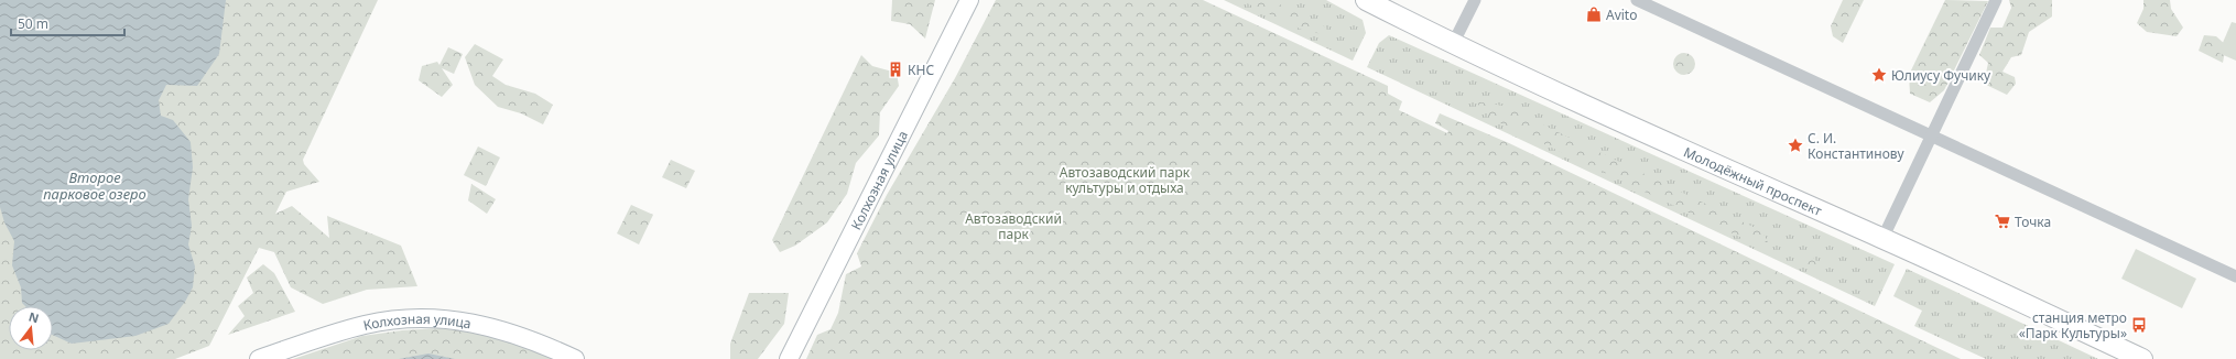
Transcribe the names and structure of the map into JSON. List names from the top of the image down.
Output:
{
  "streets": {
    "main road": ["Колхозная улица", "Молодёжный проспект"]
  },
  "water": ["Второе парковое озеро"],
  "parks": ["Автозаводский парк культуры и отдыха", "Автозаводский парк"],
  "places": {
    "shop": ["Avito"],
    "building": ["КНС"],
    "place": ["Юлиусу Фучику", "С. И. Константинову"],
    "supermarket": ["Точка"],
    "bus stop": ["станция метро «Парк Культуры»"]
  },
  "scale_bar": "50 m",
  "north": "top"
}
